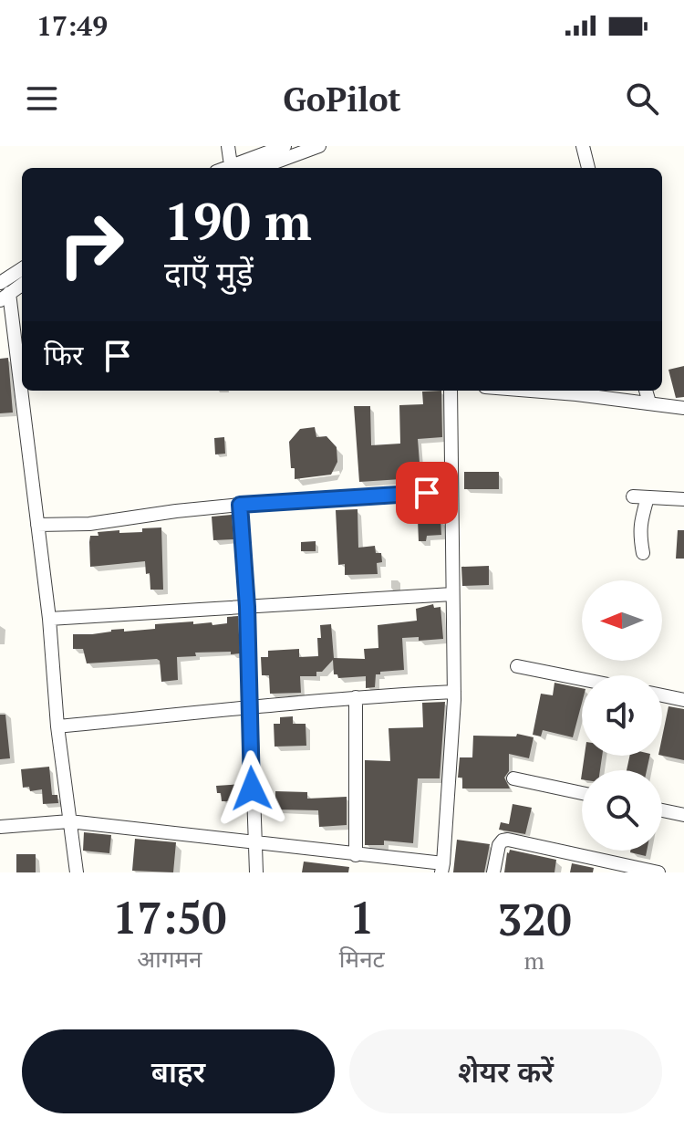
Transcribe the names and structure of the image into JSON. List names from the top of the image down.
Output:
{
  "north": "left",
  "page": {
    "status": "17:49",
    "header": "GoPilot",
    "turn": ["190 m", "दाएँ मुड़ें"],
    "then": "फिर",
    "eta": [
      "17:50",
      "आगमन",
      "1",
      "मिनट",
      "320",
      "m"
    ],
    "buttons": ["बाहर", "शेयर करें"]
  }
}
